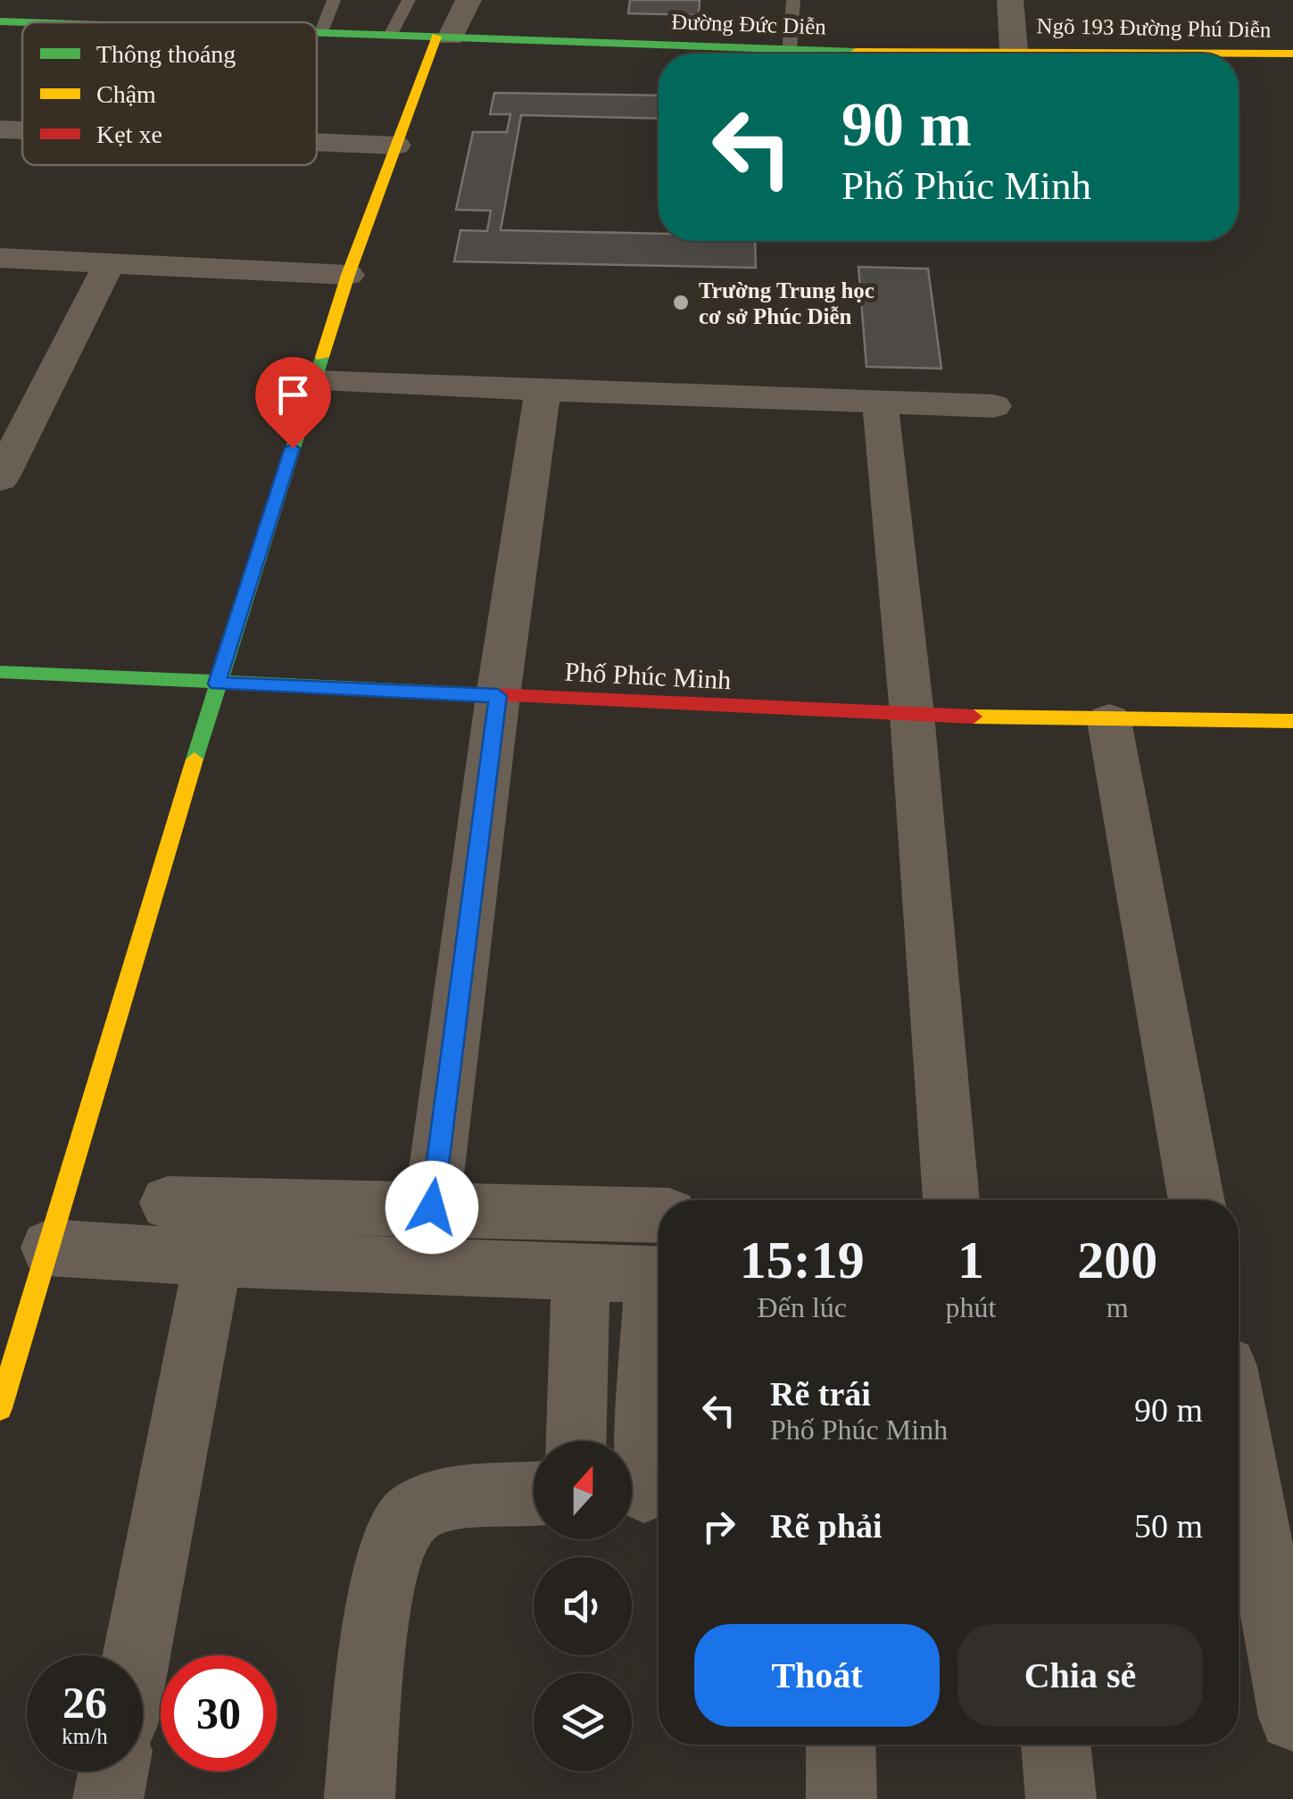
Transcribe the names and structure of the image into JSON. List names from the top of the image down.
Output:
{
  "streets": {
    "street": ["Đường Đức Diễn", "Ngõ 193 Đường Phú Diễn", "Phố Phúc Minh"]
  },
  "crossings": [
    ["Đường Đức Diễn", "Ngõ 193 Đường Phú Diễn"]
  ],
  "places": ["Trường Trung học cơ sở Phúc Diễn"],
  "legend": ["Thông thoáng", "Chậm", "Kẹt xe"],
  "north": "top",
  "page": {
    "turn": ["90 m", "Phố Phúc Minh"],
    "eta": [
      "15:19",
      "Đến lúc",
      "1",
      "phút",
      "200",
      "m"
    ],
    "list": [
      {
        "name": "Rẽ trái",
        "note": "Phố Phúc Minh",
        "value": "90 m"
      },
      {
        "name": "Rẽ phải",
        "value": "50 m"
      }
    ],
    "buttons": ["Thoát", "Chia sẻ"],
    "speed": "26 km/h",
    "limit": "30"
  }
}
